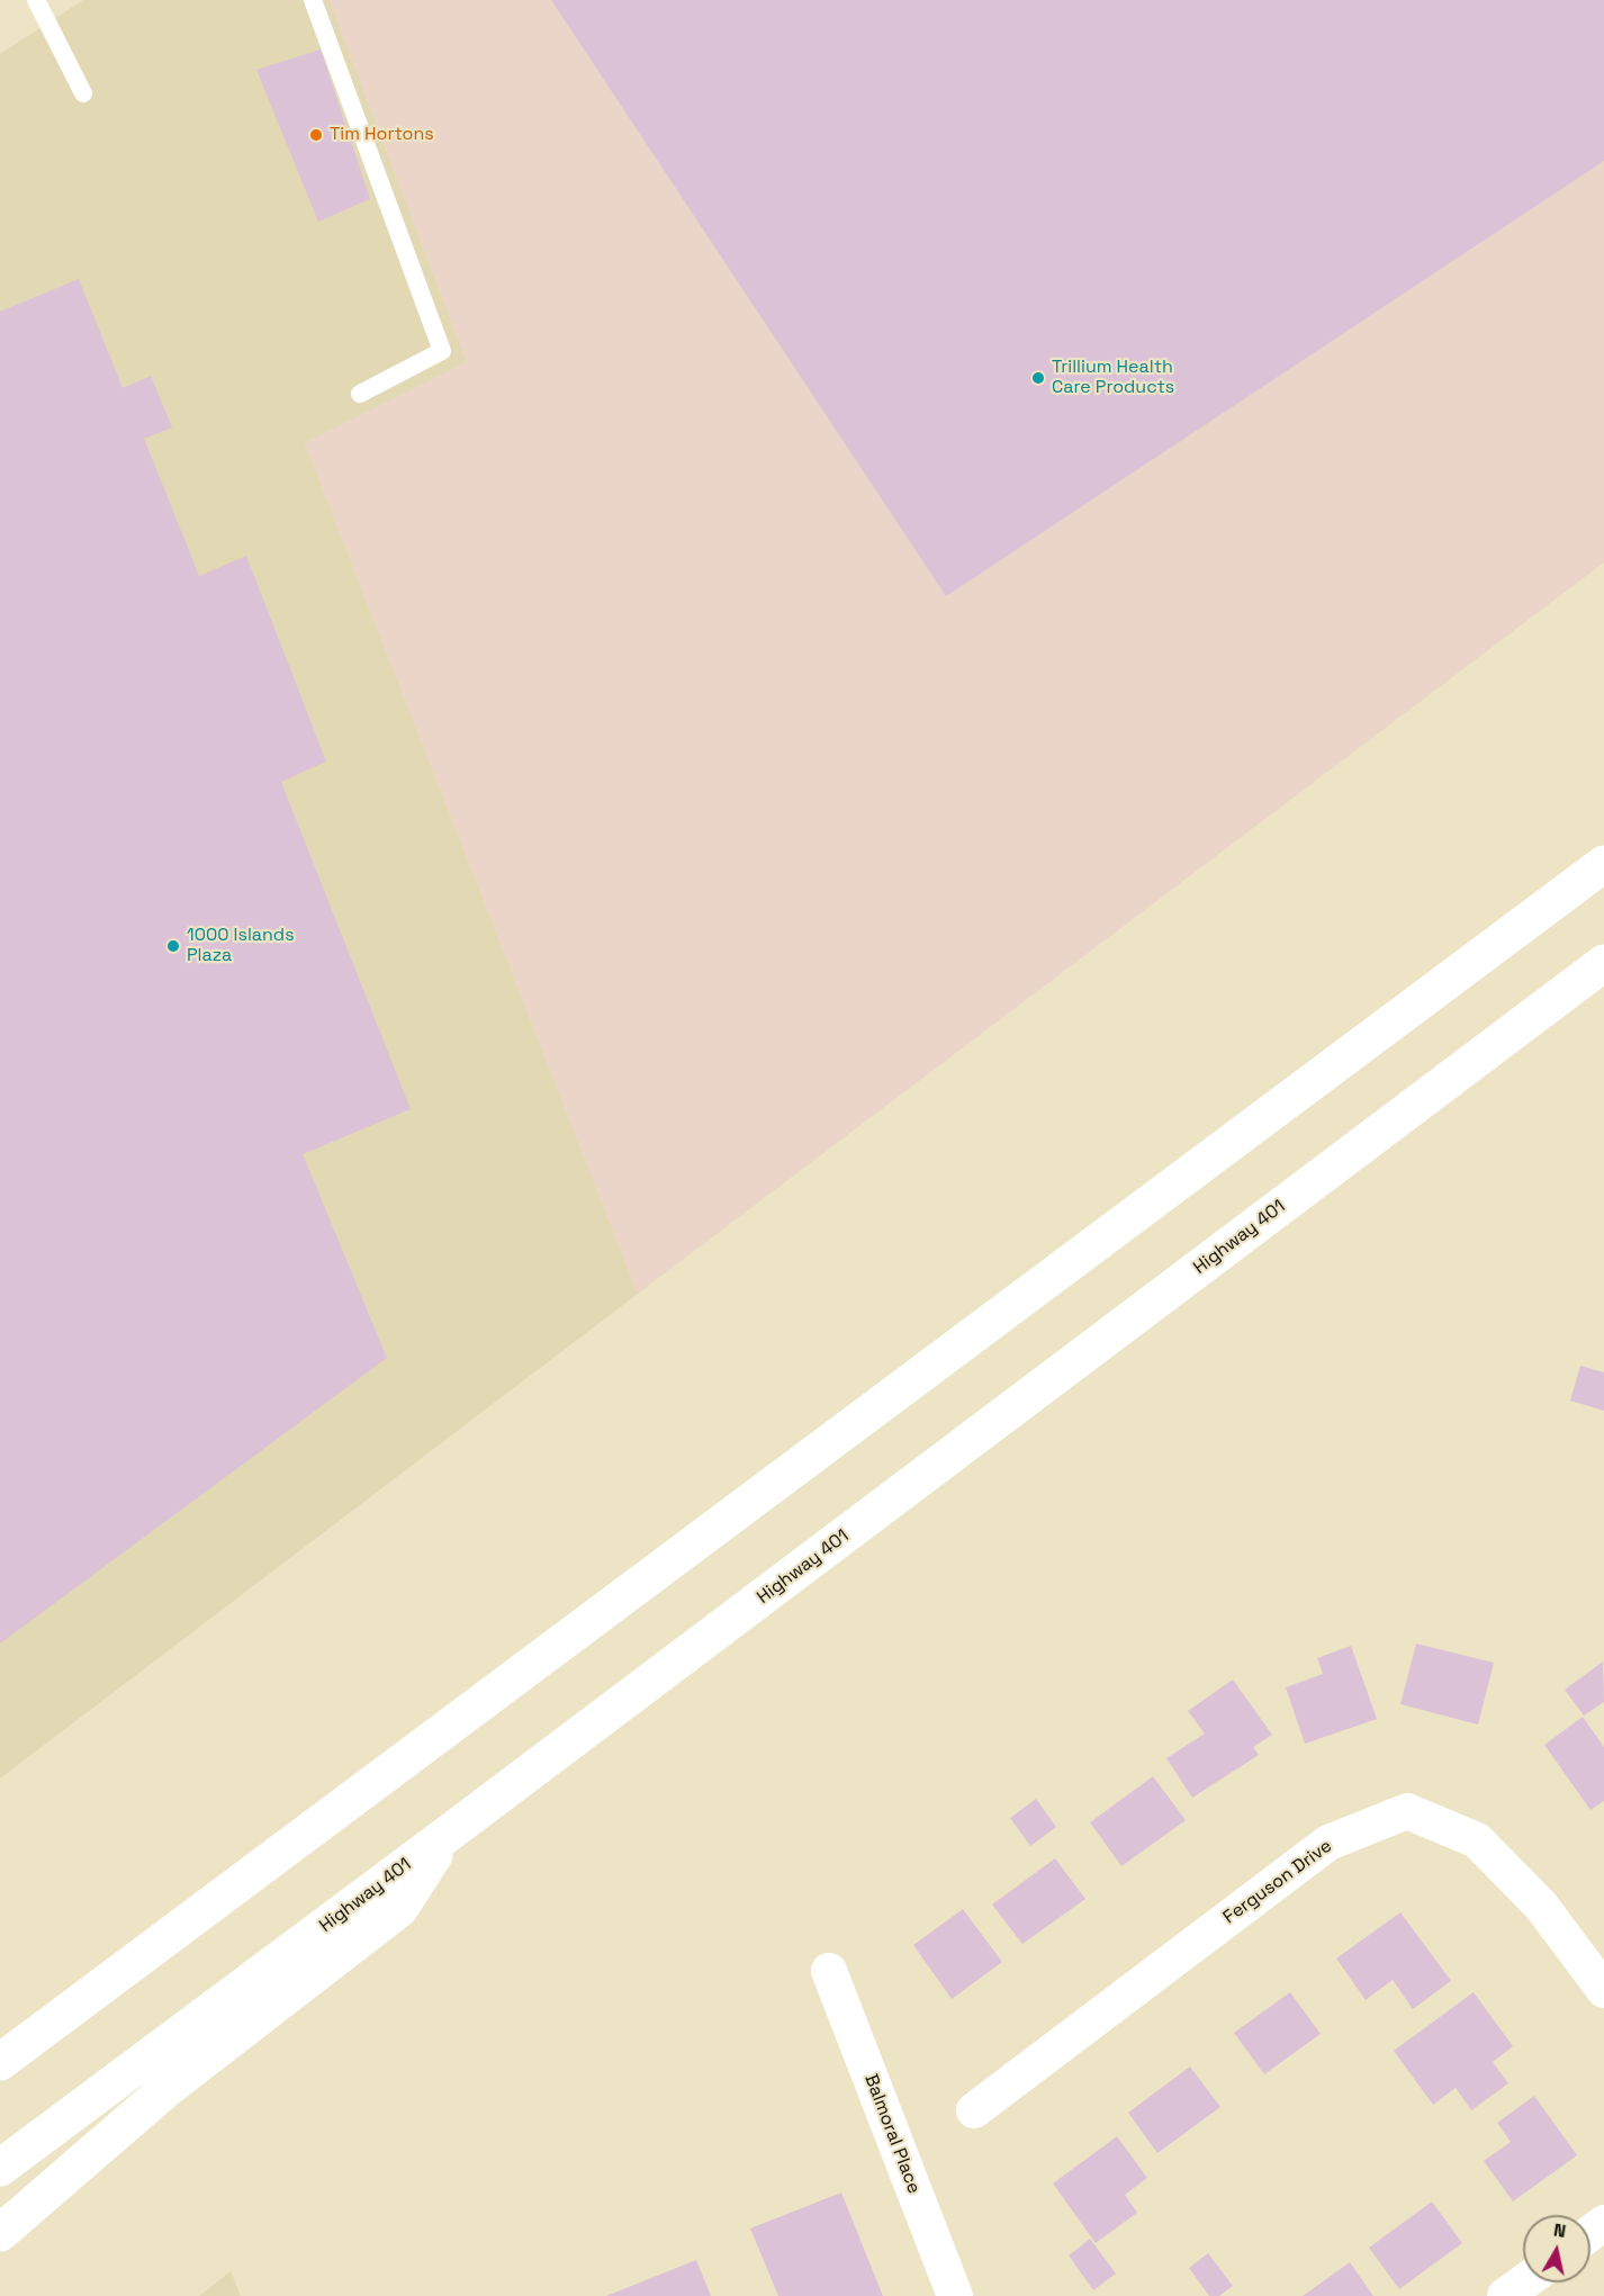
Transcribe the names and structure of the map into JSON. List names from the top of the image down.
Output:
{
  "streets": {
    "highway": ["Highway 401"],
    "street": ["Ferguson Drive", "Balmoral Place"]
  },
  "places": ["Tim Hortons", "Trillium Health Care Products", "1000 Islands Plaza"],
  "north": "top"
}
